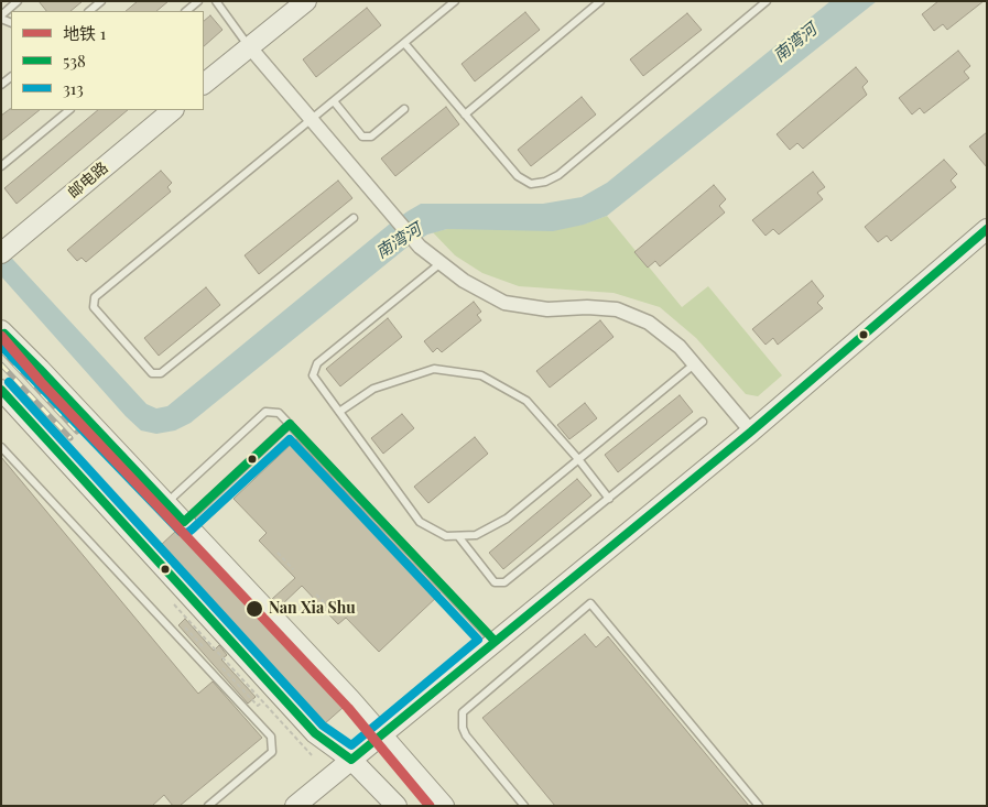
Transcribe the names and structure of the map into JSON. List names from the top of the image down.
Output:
{
  "streets": {
    "street": ["邮电路"]
  },
  "water": ["南湾河"],
  "places": ["Nan Xia Shu"],
  "lines": ["transit line 538", "metro line 1", "transit line 313"],
  "legend": ["地铁 1", "538", "313"]
}
